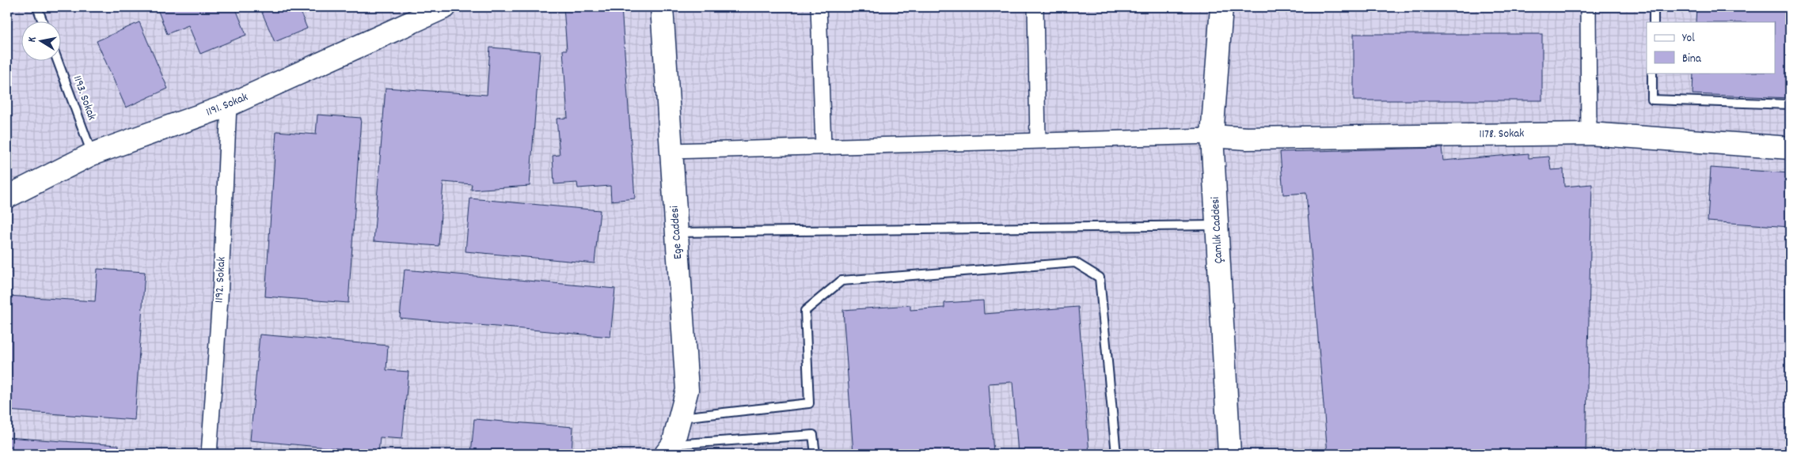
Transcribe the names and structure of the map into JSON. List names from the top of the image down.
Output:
{
  "streets": {
    "street": [
      "1191. Sokak",
      "1178. Sokak",
      "Çamlık Caddesi",
      "Ege Caddesi",
      "1192. Sokak"
    ],
    "lane": ["1193. Sokak"]
  },
  "crossings": [
    ["1193. Sokak", "1191. Sokak"],
    ["1191. Sokak", "1192. Sokak"],
    ["1178. Sokak", "Çamlık Caddesi"]
  ],
  "legend": ["Yol", "Bina"],
  "north": "left"
}
